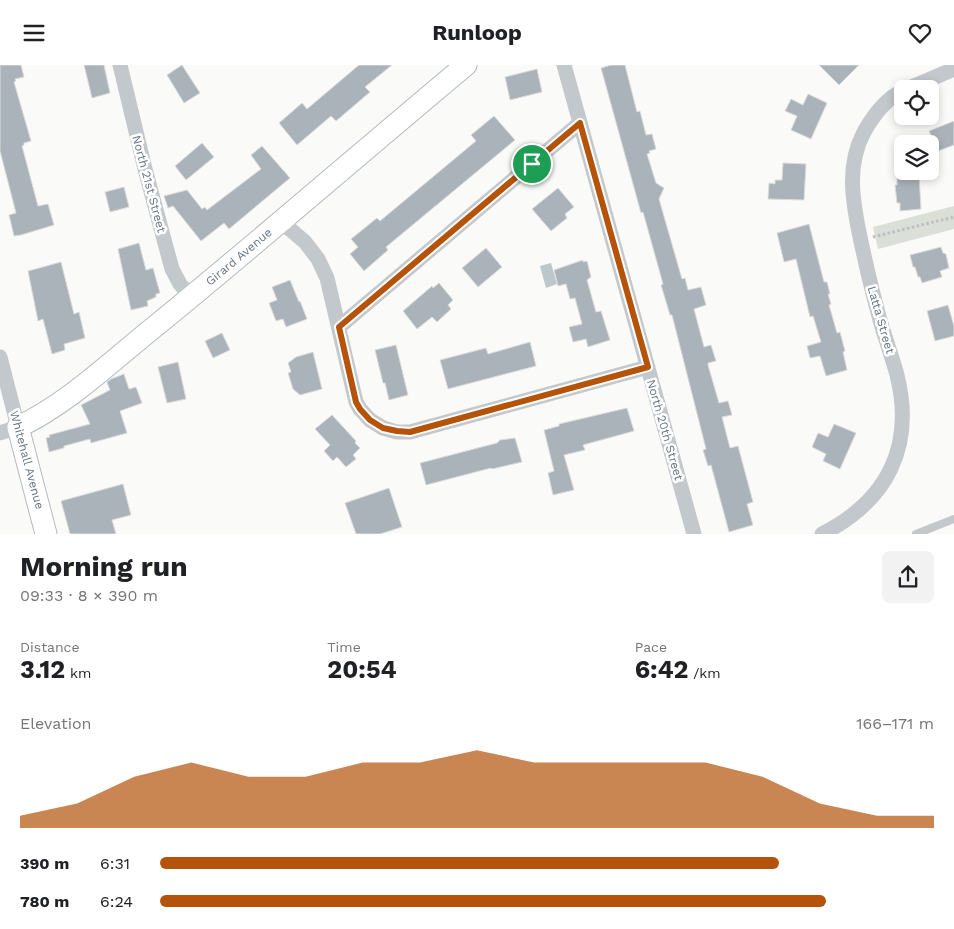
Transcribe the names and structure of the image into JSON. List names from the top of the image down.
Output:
{
  "streets": {
    "street": [
      "North 21st Street",
      "Girard Avenue",
      "Latta Street",
      "North 20th Street",
      "Whitehall Avenue"
    ]
  },
  "crossings": [
    ["North 21st Street", "Girard Avenue"],
    ["Girard Avenue", "Whitehall Avenue"]
  ],
  "page": {
    "header": "Runloop",
    "heading": ["Morning run", "09:33 · 8 × 390 m"],
    "stats": [
      ["Distance", "3.12 km"],
      ["Time", "20:54"],
      ["Pace", "6:42 /km"]
    ],
    "chart": ["Elevation", "166–171 m"],
    "list": [
      {
        "name": "390 m",
        "note": "6:31"
      },
      {
        "name": "780 m",
        "note": "6:24"
      }
    ]
  }
}
